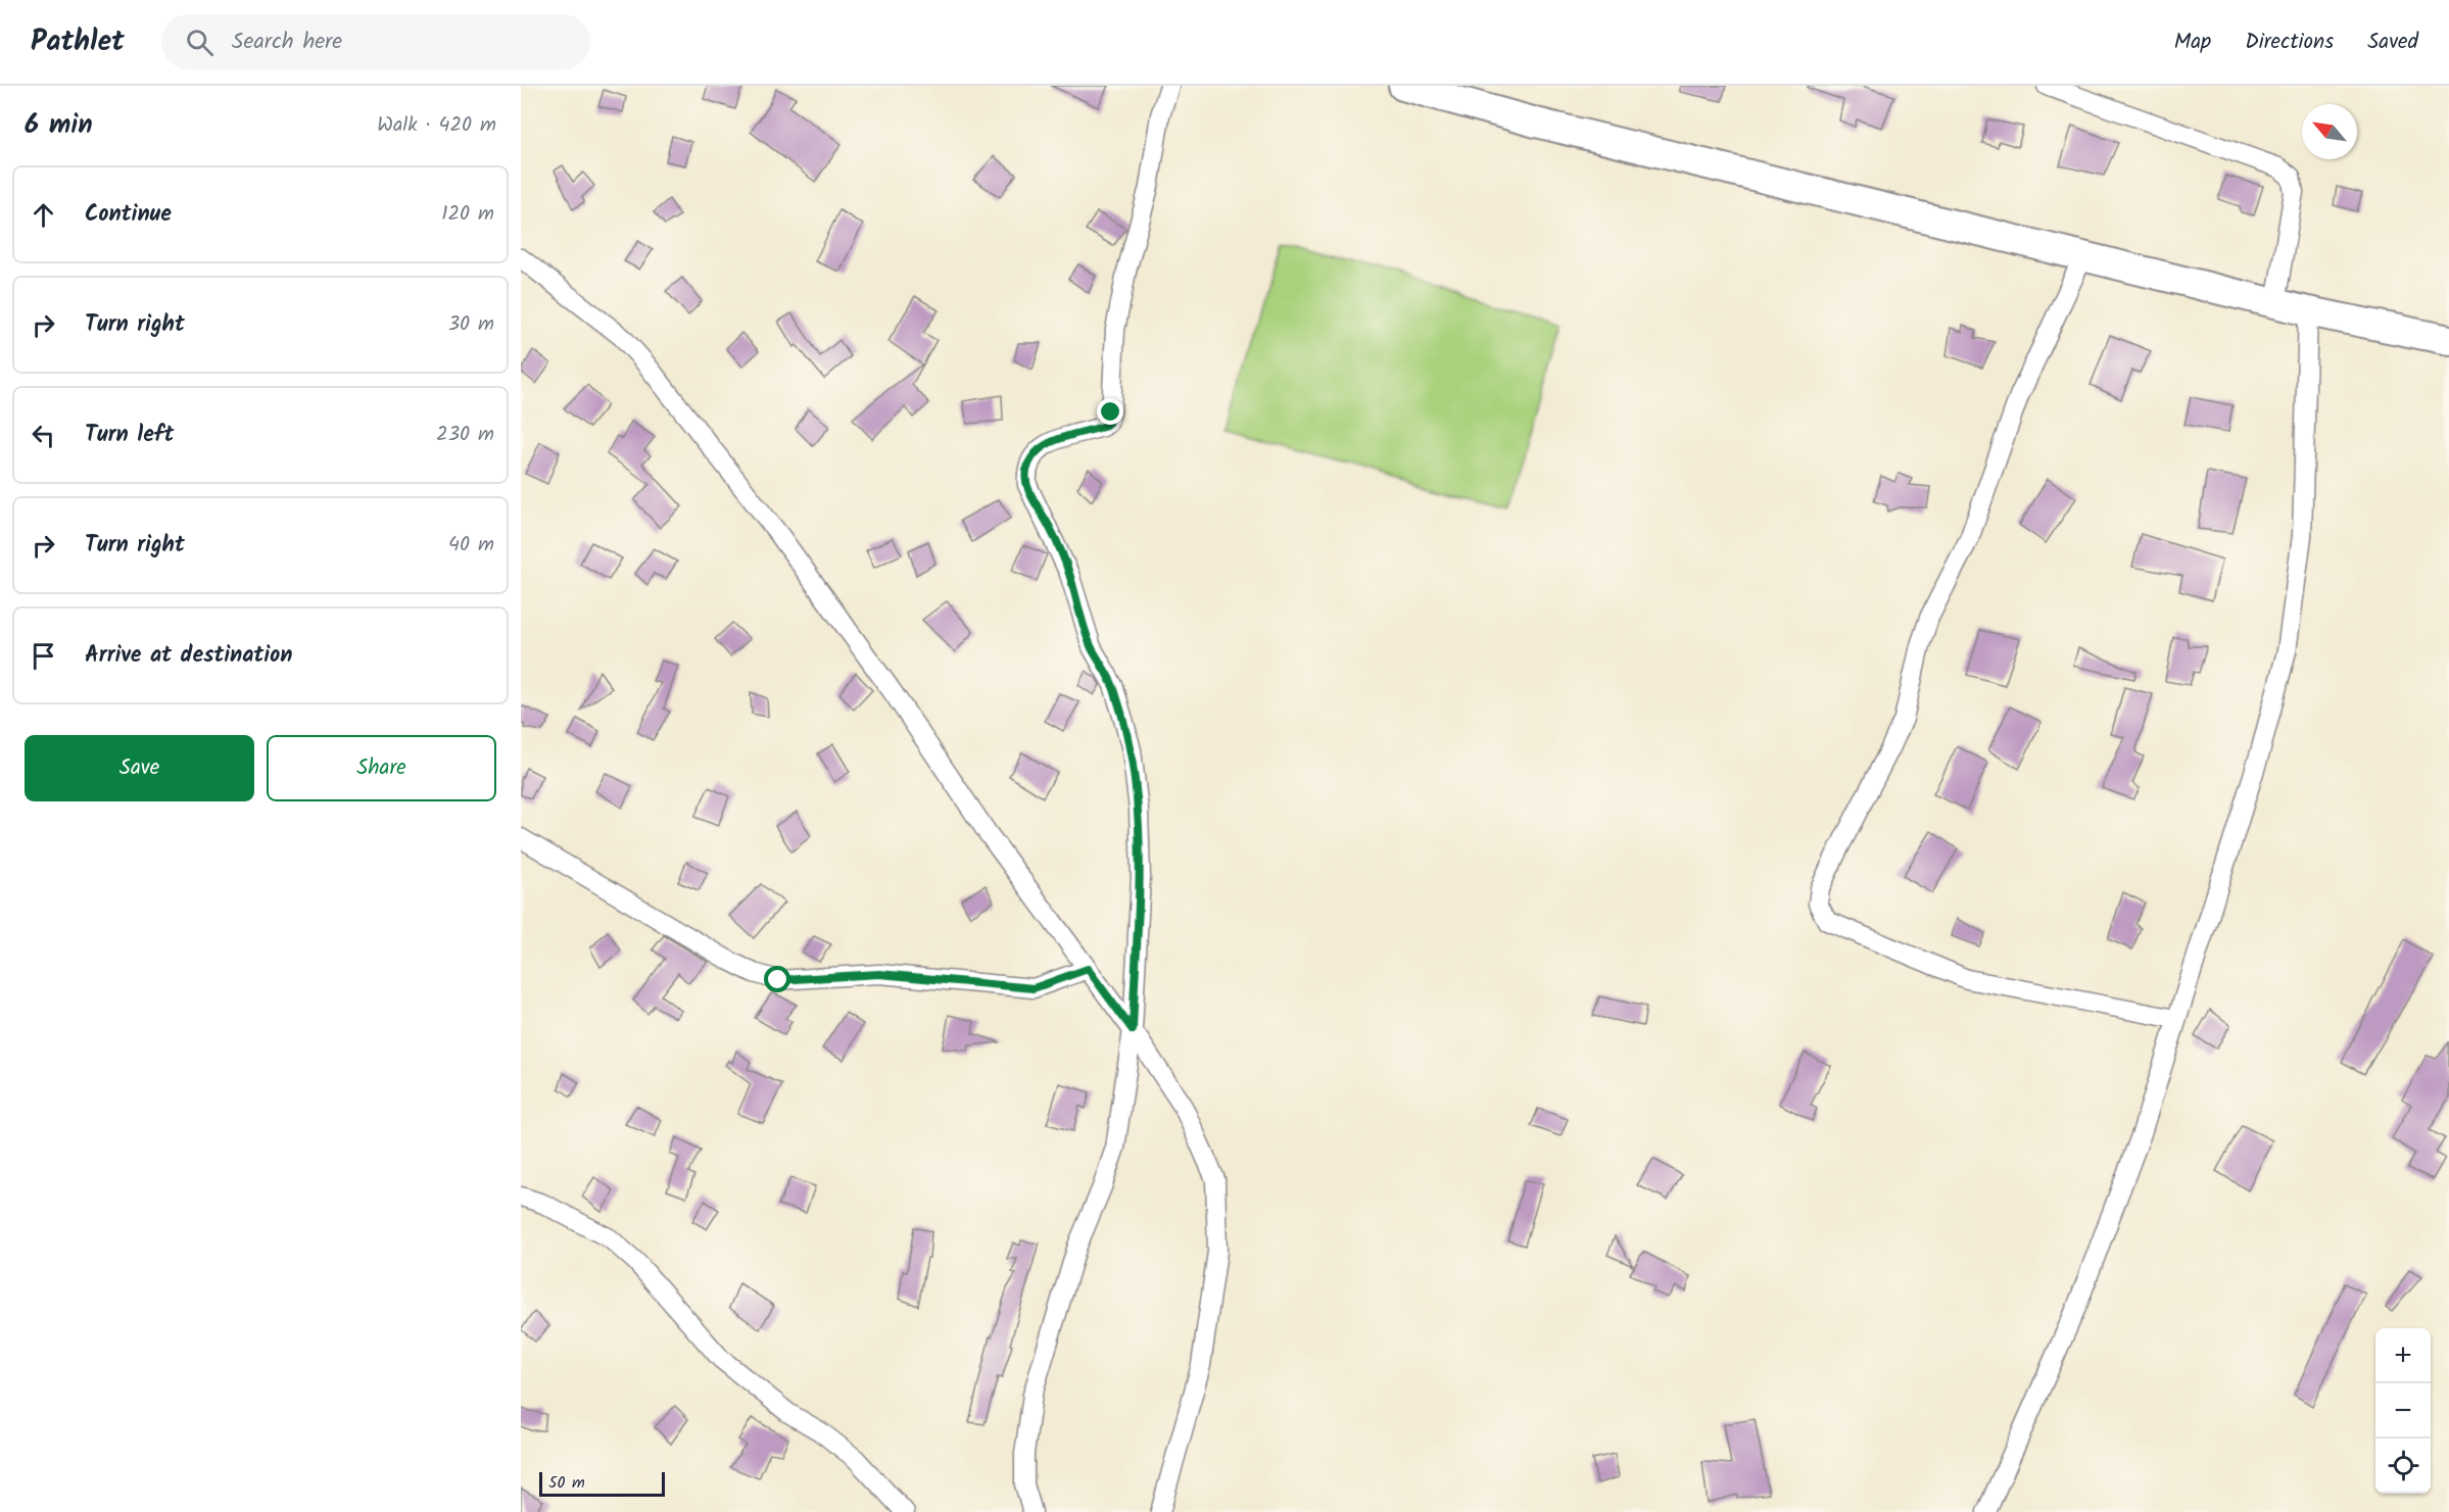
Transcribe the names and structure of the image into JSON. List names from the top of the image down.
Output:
{
  "scale_bar": "50 m",
  "north": "top left",
  "page": {
    "header": "Pathlet",
    "search": "Search here",
    "nav": ["Map", "Directions", "Saved"],
    "heading": ["6 min", "Walk · 420 m"],
    "list": [
      ["Continue", "120 m"],
      ["Turn right", "30 m"],
      ["Turn left", "230 m"],
      ["Turn right", "40 m"],
      "Arrive at destination"
    ],
    "buttons": ["Save", "Share"],
    "map_buttons": ["+", "−"],
    "scale": "50 m"
  }
}
